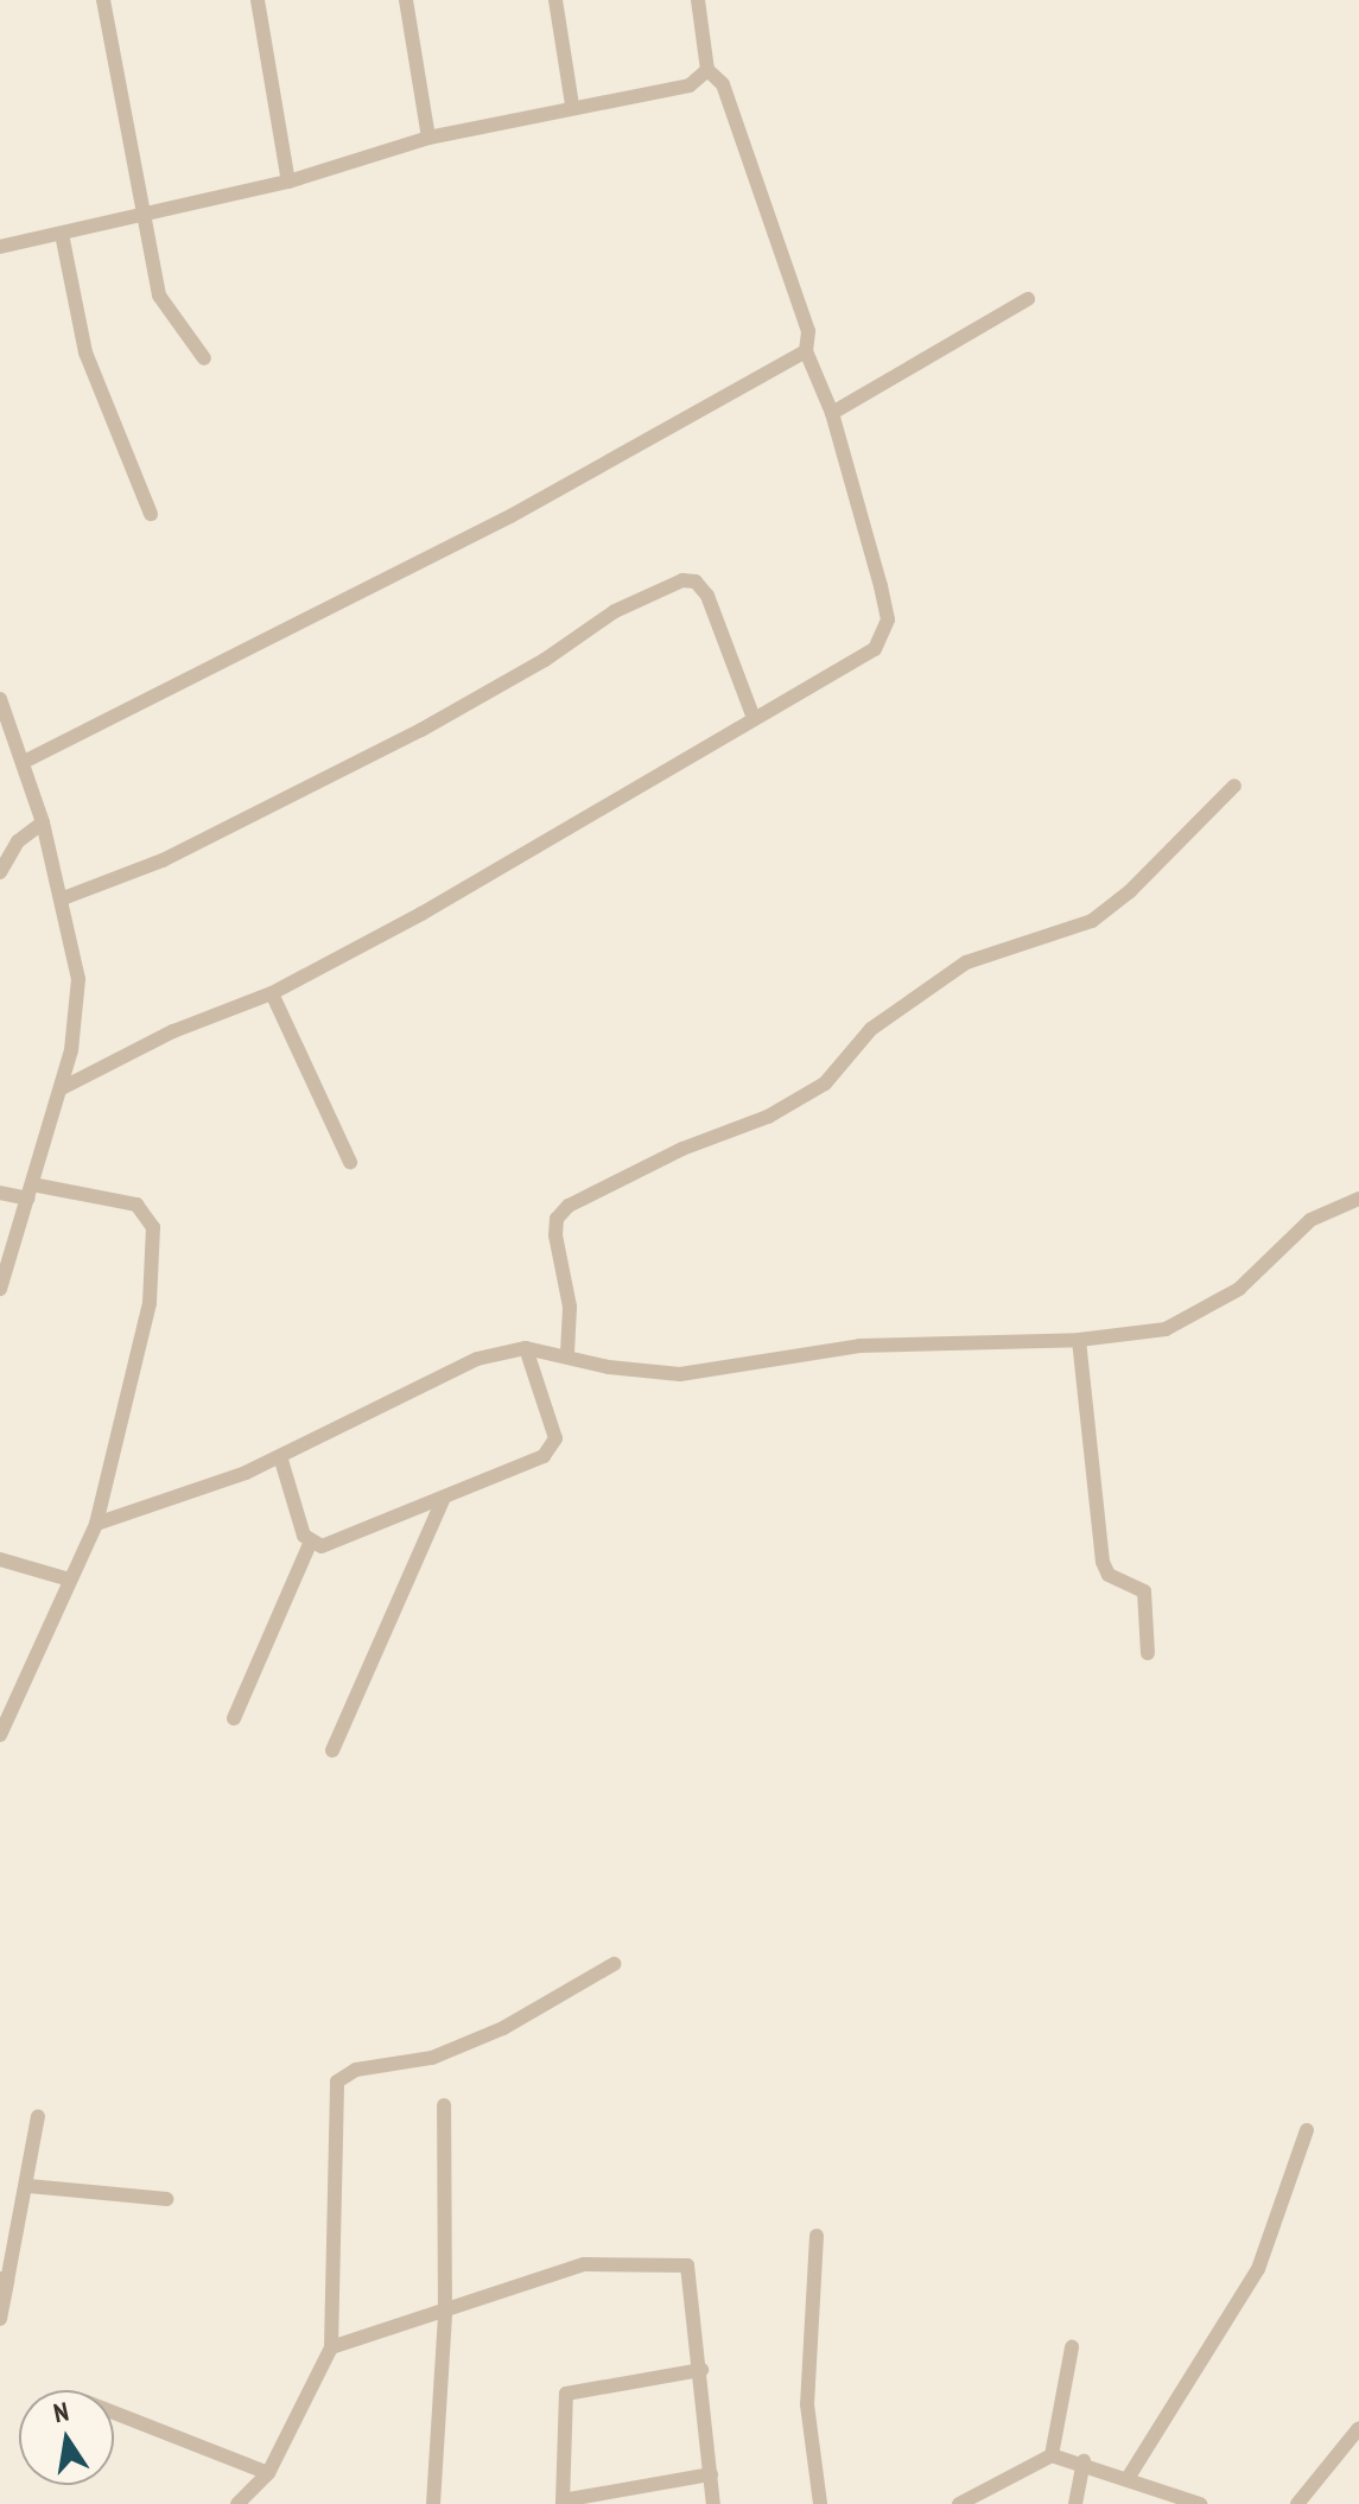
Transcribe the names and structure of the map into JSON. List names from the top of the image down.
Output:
{
  "north": "top"
}
